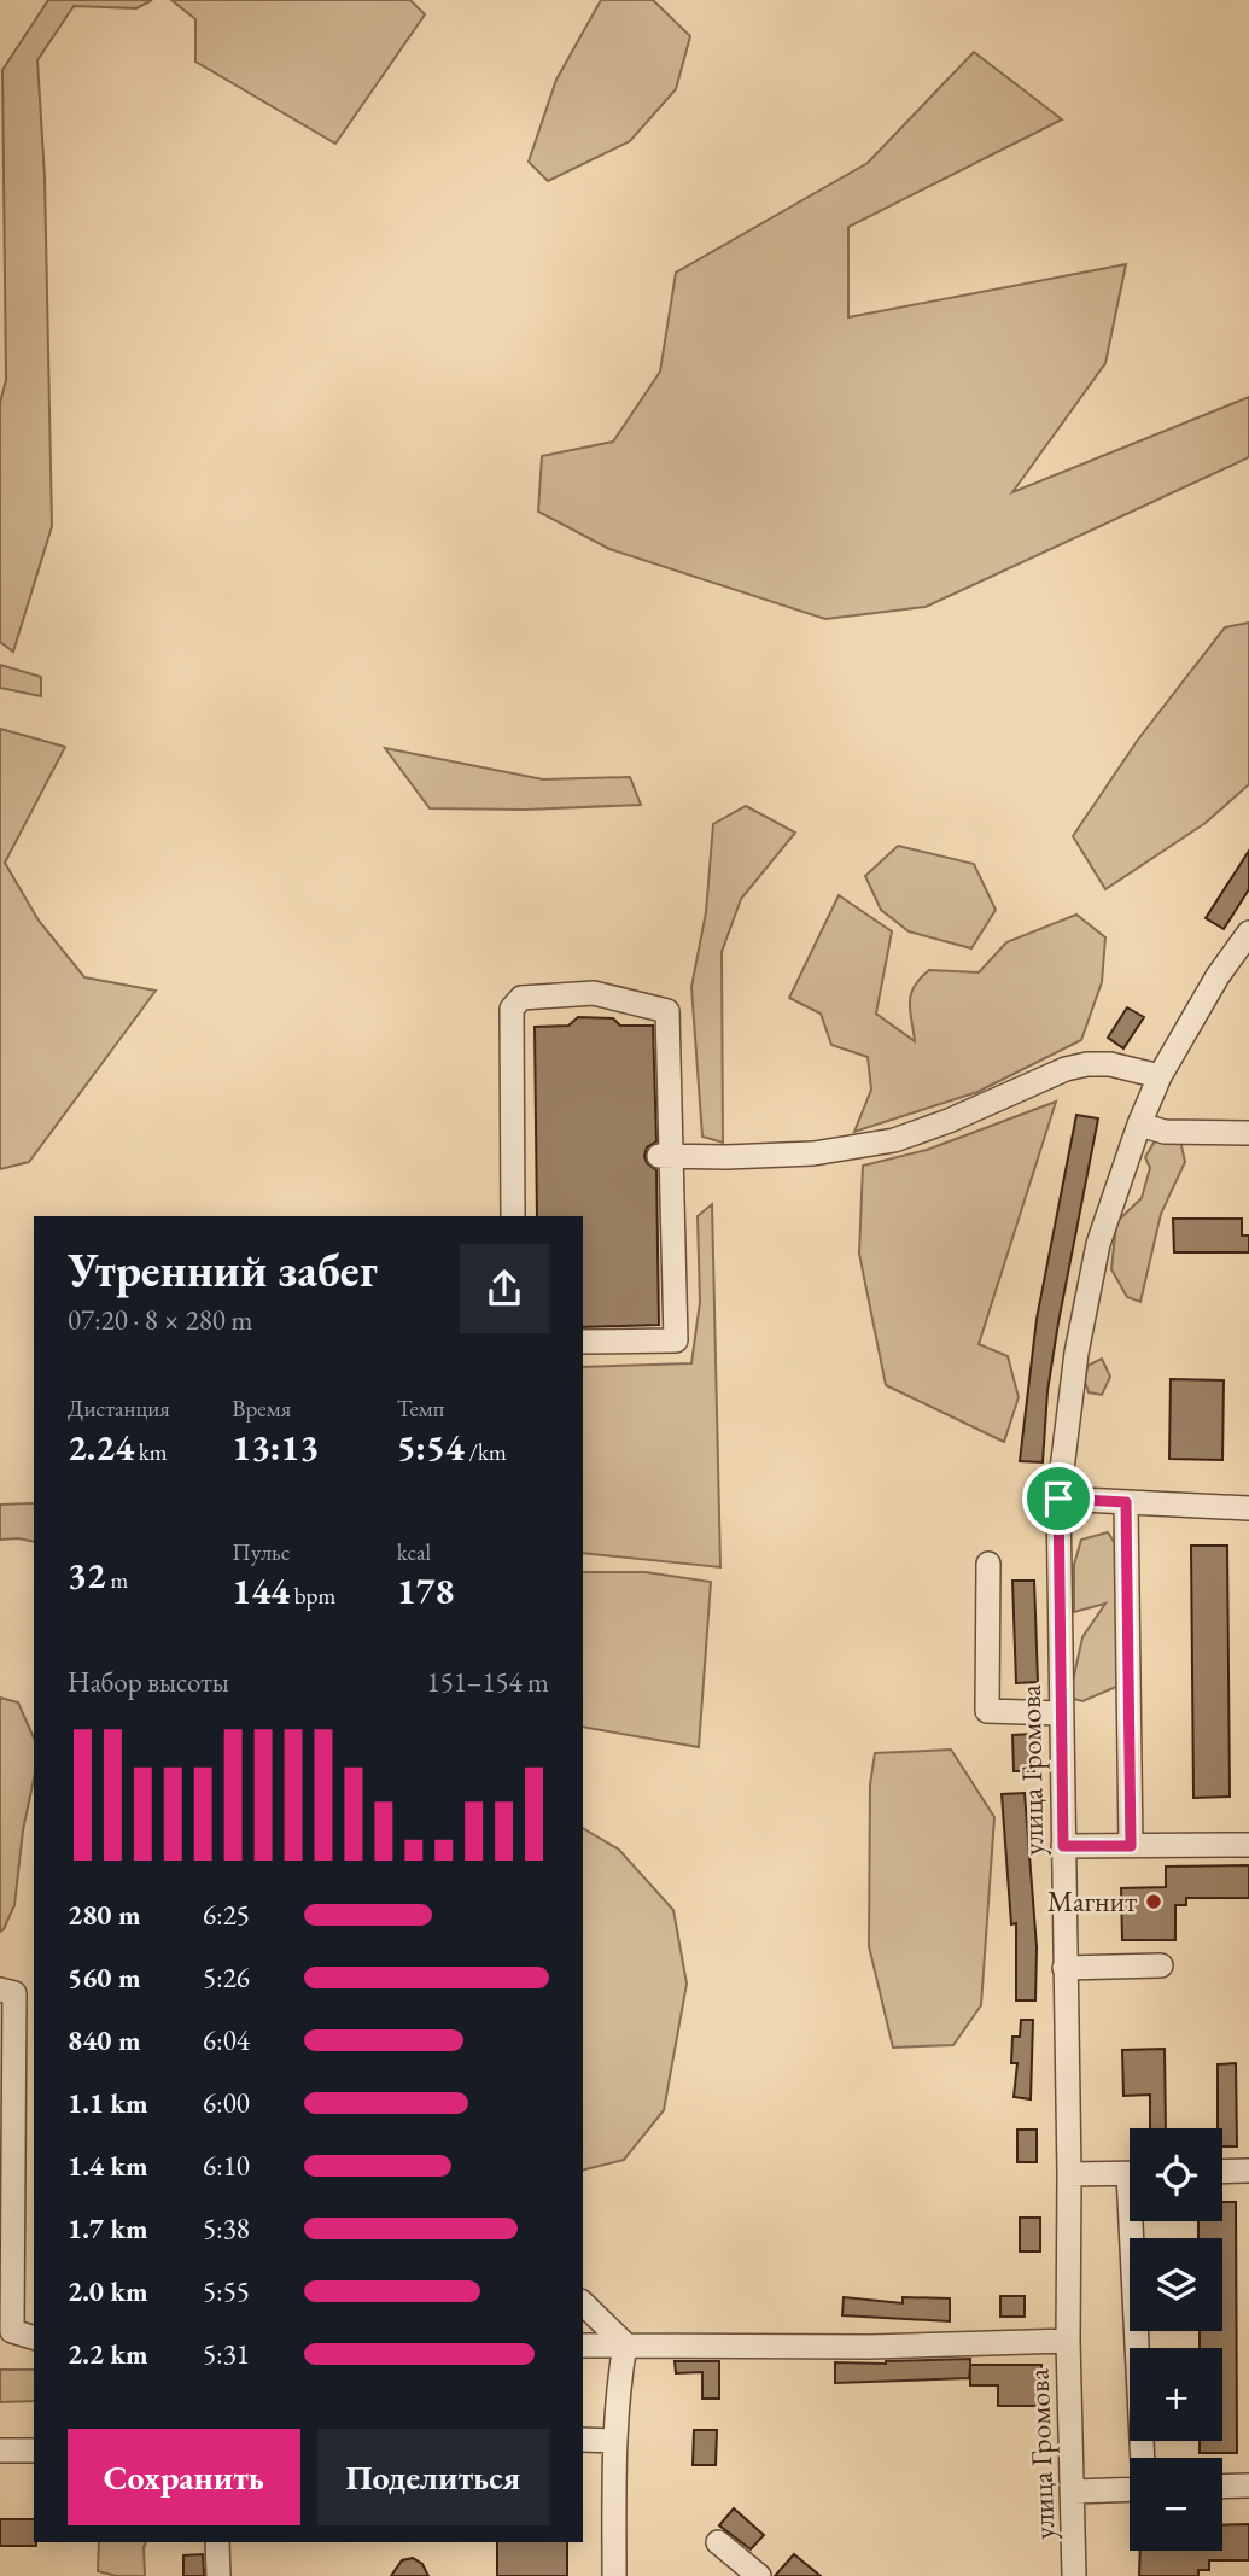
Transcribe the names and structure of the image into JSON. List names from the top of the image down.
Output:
{
  "streets": {
    "street": ["улица Громова"]
  },
  "places": ["Магнит"],
  "page": {
    "heading": ["Утренний забег", "07:20 · 8 × 280 m"],
    "stats": [
      ["Дистанция", "2.24 km"],
      ["Время", "13:13"],
      ["Темп", "5:54 /km"],
      ["32 m"],
      ["Пульс", "144 bpm"],
      ["kcal", "178"]
    ],
    "chart": ["Набор высоты", "151–154 m"],
    "list": [
      {
        "name": "280 m",
        "note": "6:25"
      },
      {
        "name": "560 m",
        "note": "5:26"
      },
      {
        "name": "840 m",
        "note": "6:04"
      },
      {
        "name": "1.1 km",
        "note": "6:00"
      },
      {
        "name": "1.4 km",
        "note": "6:10"
      },
      {
        "name": "1.7 km",
        "note": "5:38"
      },
      {
        "name": "2.0 km",
        "note": "5:55"
      },
      {
        "name": "2.2 km",
        "note": "5:31"
      }
    ],
    "map_buttons": ["+", "−"],
    "buttons": ["Сохранить", "Поделиться"]
  }
}
